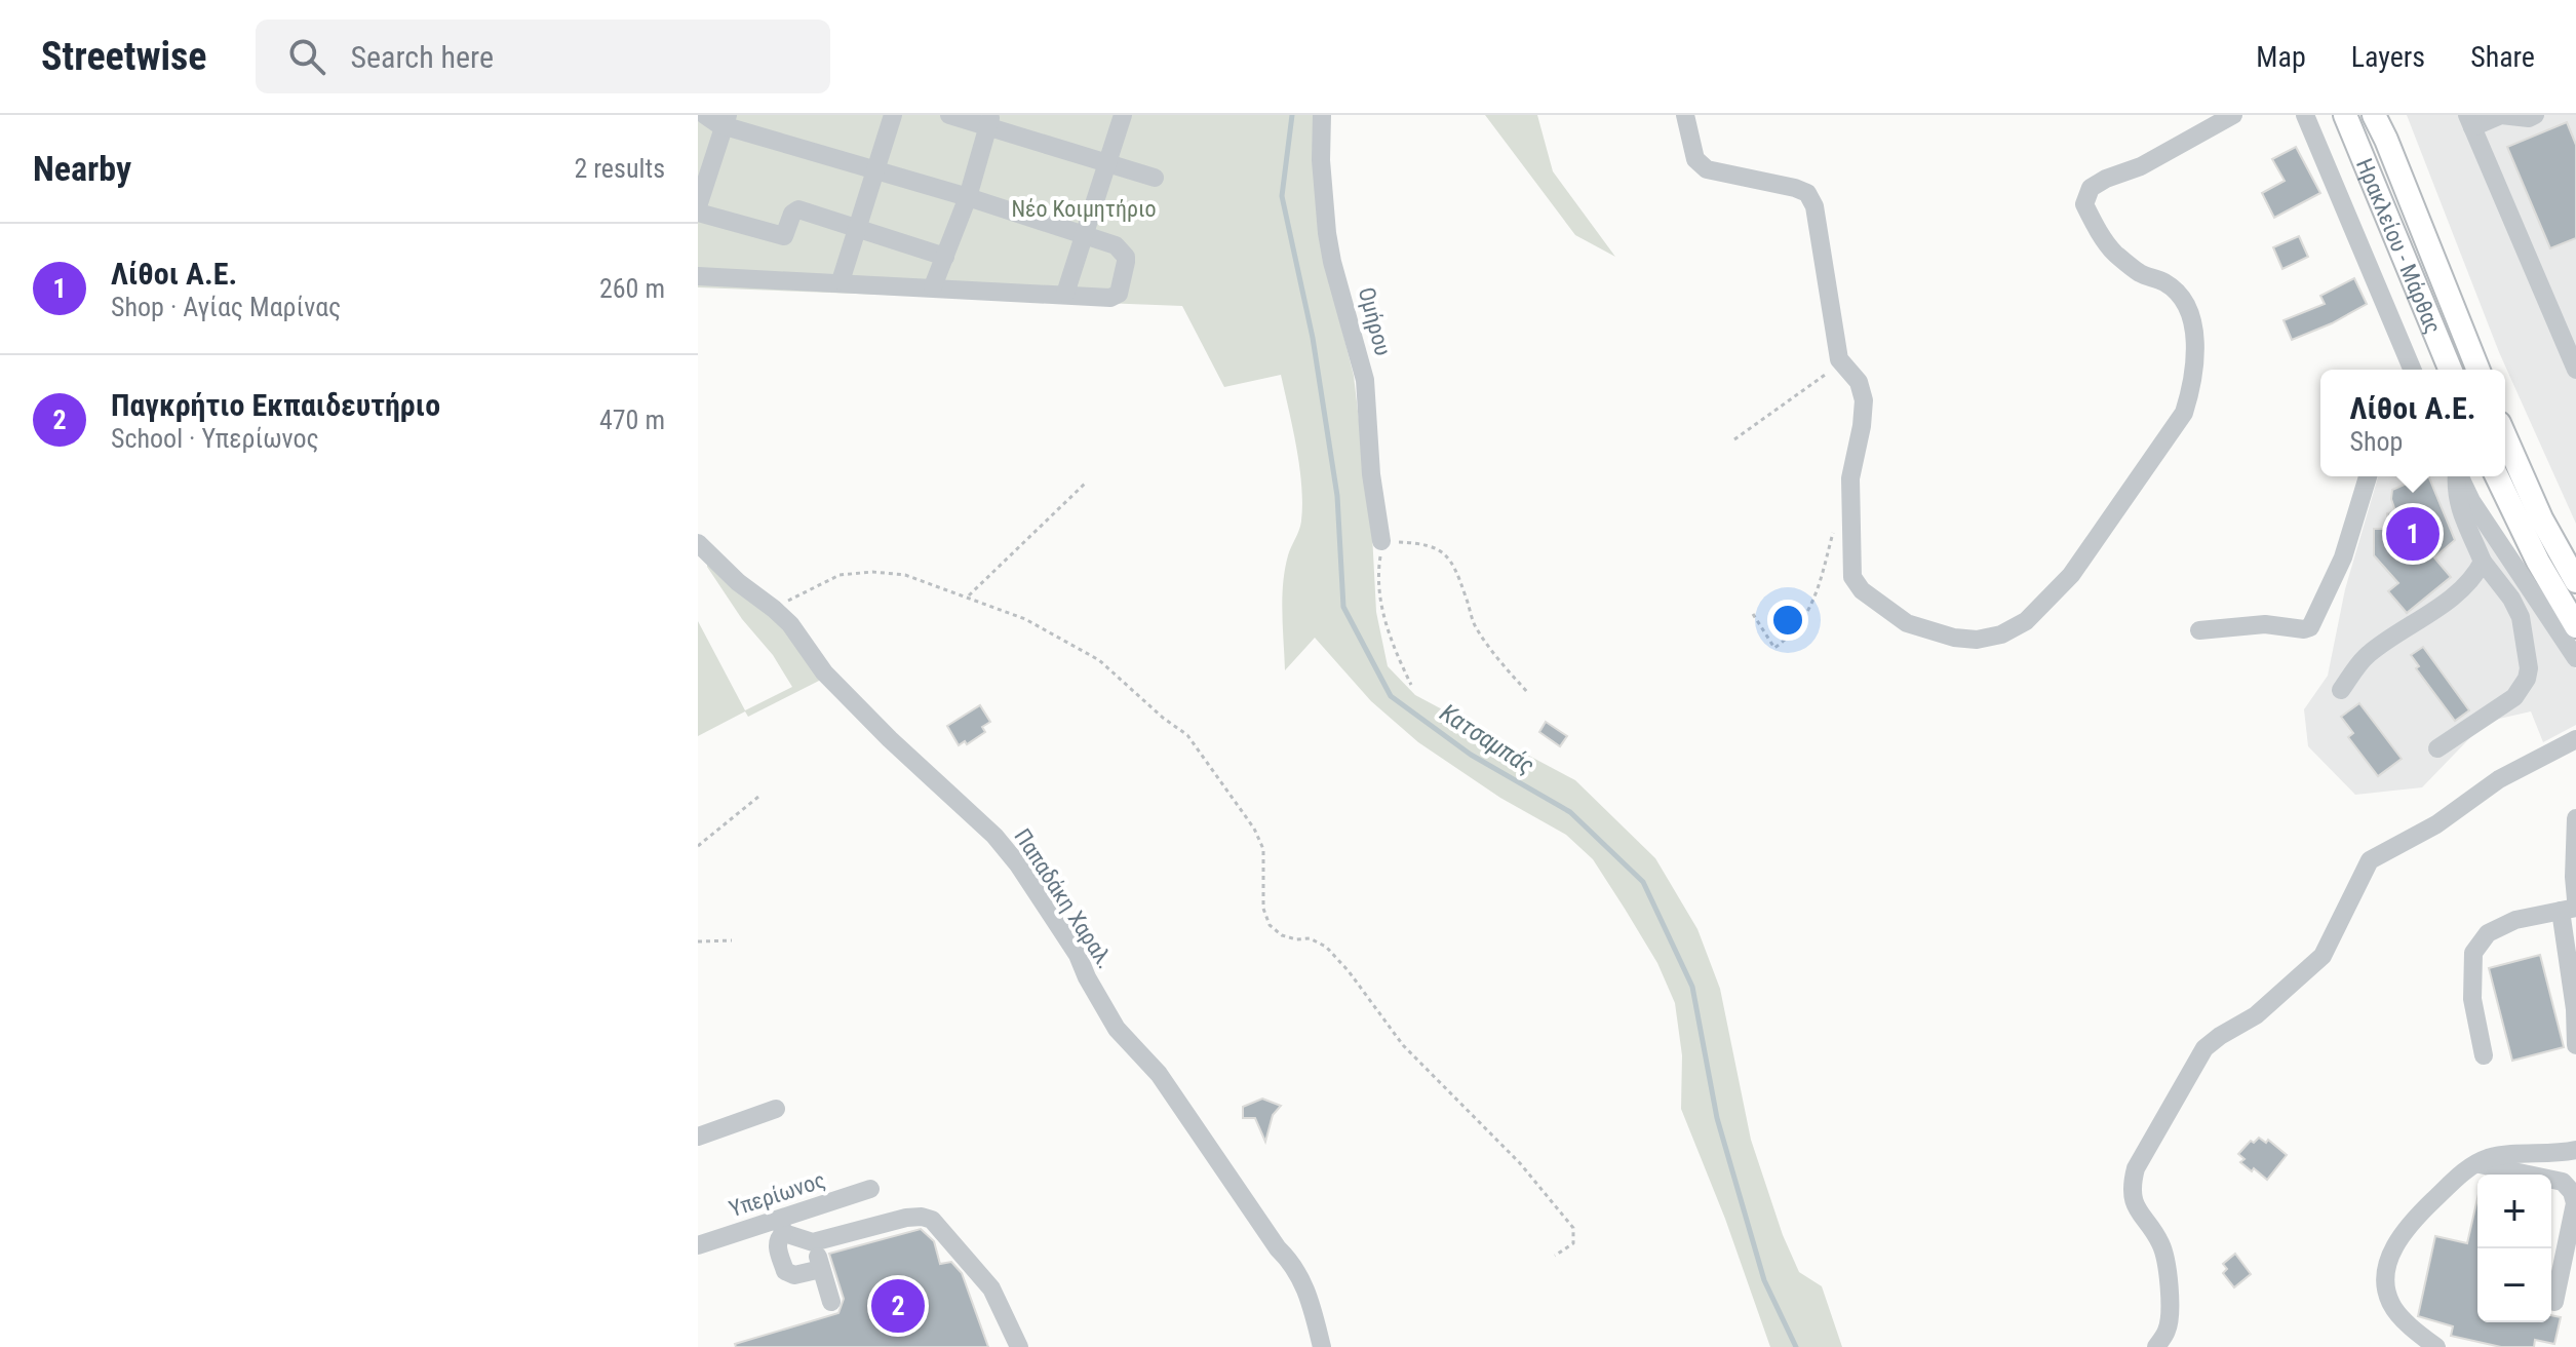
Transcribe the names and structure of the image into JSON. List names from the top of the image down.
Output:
{
  "streets": {
    "main road": ["Ηρακλείου - Μάρθας"],
    "street": ["Ομήρου", "Παπαδάκη Χαραλ.", "Υπερίωνος"]
  },
  "water": ["Κατσαμπάς"],
  "parks": ["Νέο Κοιμητήριο"],
  "page": {
    "header": "Streetwise",
    "search": "Search here",
    "nav": ["Map", "Layers", "Share"],
    "heading": ["Nearby", "2 results"],
    "list": [
      {
        "mark": "1",
        "name": "Λίθοι Α.Ε.",
        "note": "Shop · Αγίας Μαρίνας",
        "value": "260 m"
      },
      {
        "mark": "2",
        "name": "Παγκρήτιο Εκπαιδευτήριο",
        "note": "School · Υπερίωνος",
        "value": "470 m"
      }
    ],
    "popup": ["Λίθοι Α.Ε.", "Shop"],
    "pins": ["1", "2"],
    "map_buttons": ["+", "−"]
  }
}
